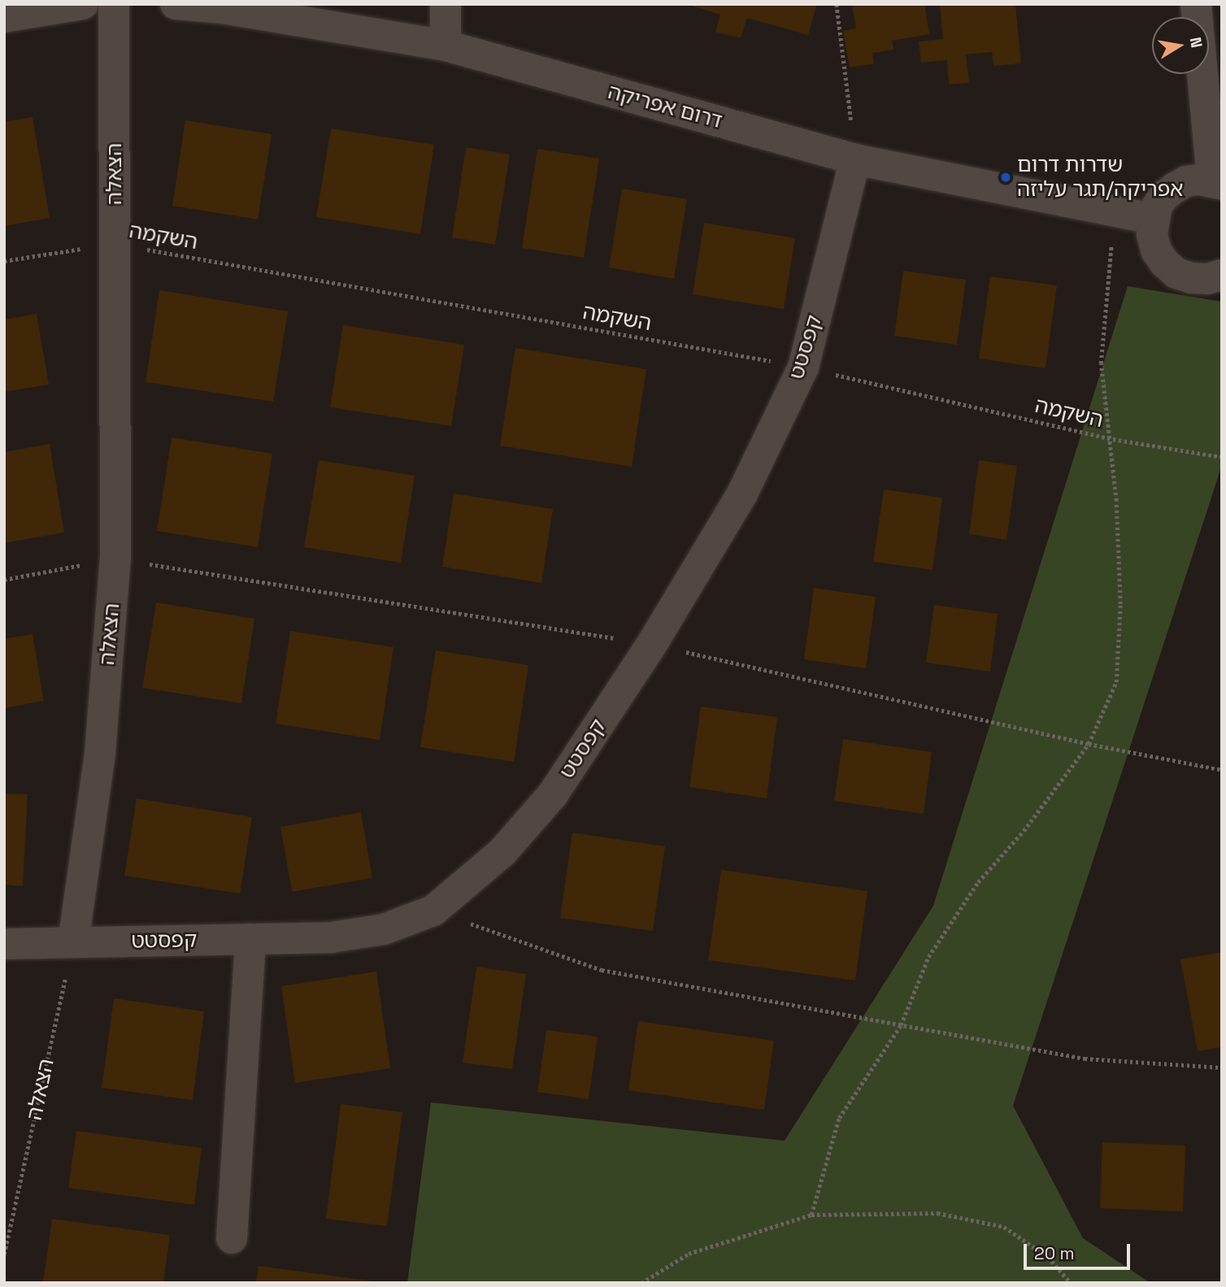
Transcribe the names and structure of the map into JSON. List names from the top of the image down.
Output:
{
  "streets": {
    "street": ["דרום אפריקה", "הצאלה", "קפסטט"],
    "path": ["השקמה"]
  },
  "crossings": [
    ["דרום אפריקה", "קפסטט"],
    ["הצאלה", "השקמה"],
    ["הצאלה", "קפסטט"],
    ["השקמה", "קפסטט"]
  ],
  "places": ["שדרות דרום אפריקה/תגר עליזה"],
  "scale_bar": "20 m",
  "north": "right"
}
